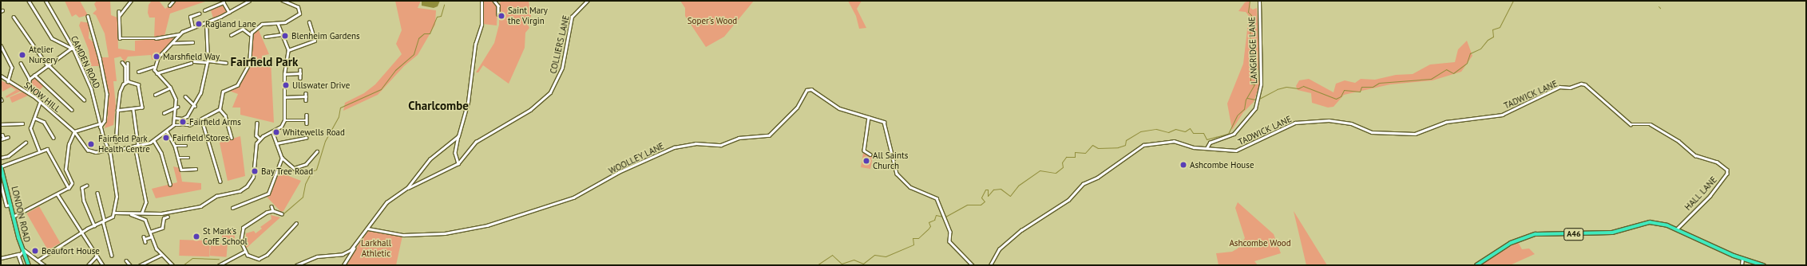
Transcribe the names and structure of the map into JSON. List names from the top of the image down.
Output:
{
  "streets": {
    "highway": ["LONDON ROAD", "A46"],
    "street": [
      "COLLIERS LANE",
      "LANGRIDGE LANE",
      "CAMDEN ROAD",
      "TADWICK LANE",
      "SNOW HILL",
      "WOOLLEY LANE",
      "HALL LANE"
    ]
  },
  "crossings": [
    ["LANGRIDGE LANE", "TADWICK LANE"],
    ["CAMDEN ROAD", "SNOW HILL"],
    ["TADWICK LANE", "HALL LANE"],
    ["HALL LANE", "A46"]
  ],
  "districts": ["Fairfield Park", "Charlcombe"],
  "parks": ["Soper's Wood", "Ashcombe Wood", "Larkhall Athletic"],
  "places": [
    "Saint Mary the Virgin",
    "Ragland Lane",
    "Blenheim Gardens",
    "Atelier Nursery",
    "Marshfield Way",
    "Ullswater Drive",
    "Fairfield Arms",
    "Whitewells Road",
    "Fairfield Stores",
    "Fairfield Park Health Centre",
    "All Saints Church",
    "Ashcombe House",
    "Bay Tree Road",
    "St Mark's CofE School",
    "Beaufort House"
  ]
}
